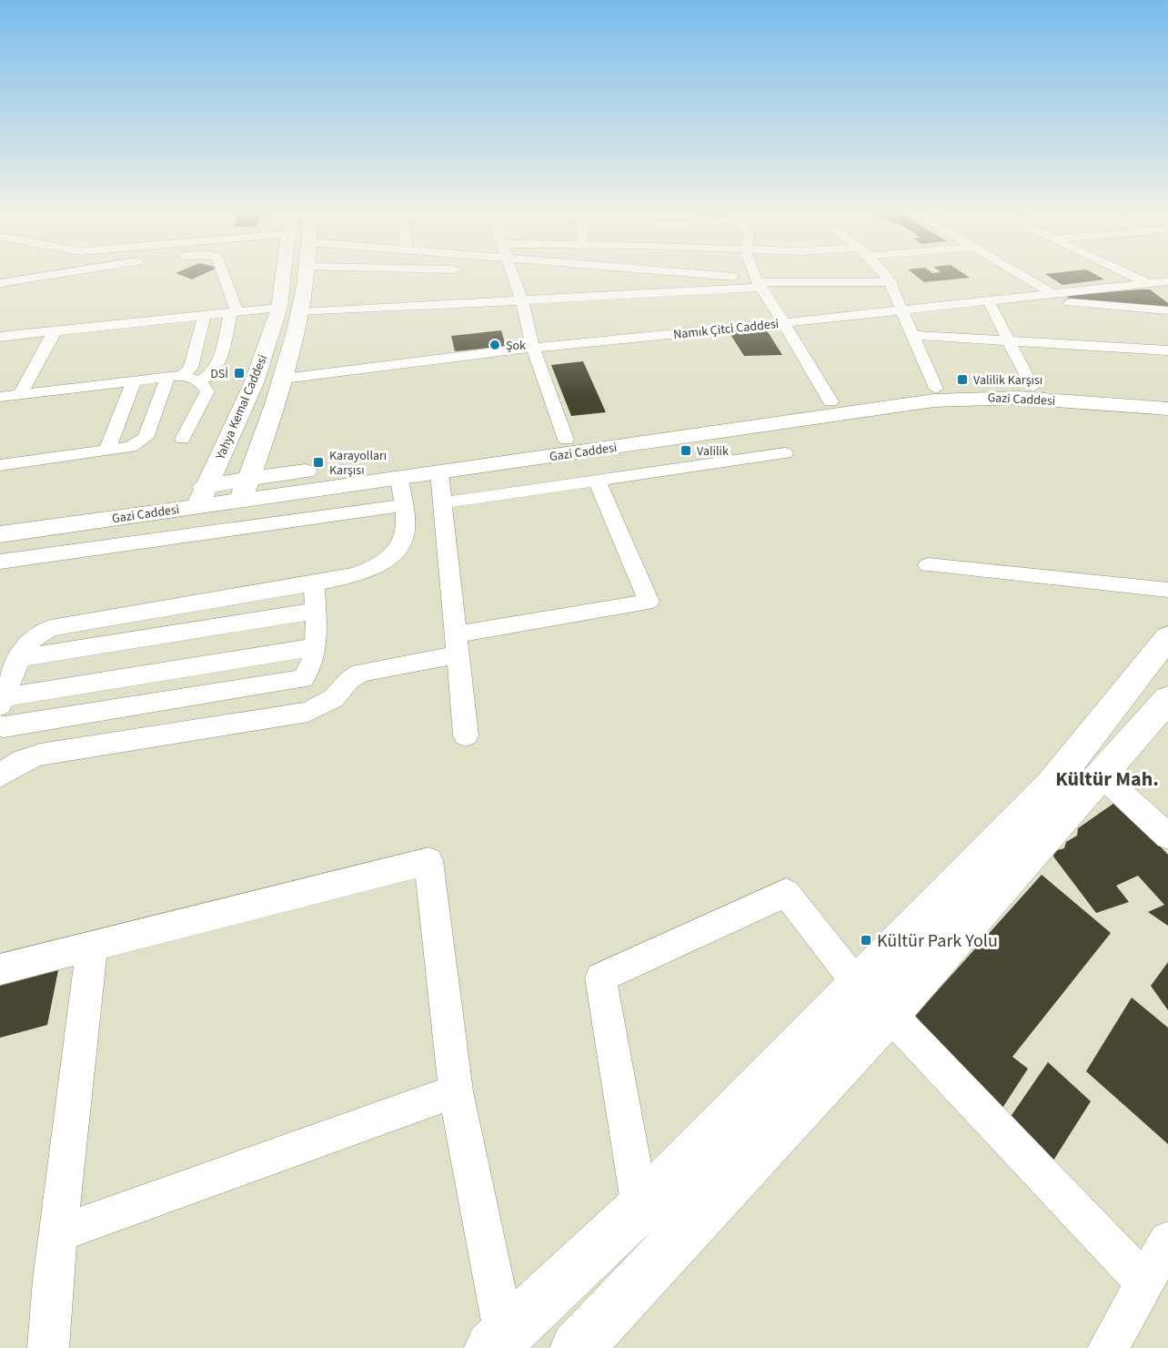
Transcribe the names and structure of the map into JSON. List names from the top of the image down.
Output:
{
  "streets": {
    "main road": ["Gazi Caddesi", "Yahya Kemal Caddesi"],
    "street": ["Namık Çitci Caddesi"]
  },
  "crossings": [
    ["Namık Çitci Caddesi", "Yahya Kemal Caddesi"],
    ["Gazi Caddesi", "Yahya Kemal Caddesi"]
  ],
  "districts": ["Kültür Mah."],
  "places": {
    "other": ["Şok"],
    "transit": [
      "DSİ",
      "Valilik Karşısı",
      "Valilik",
      "Karayolları Karşısı",
      "Kültür Park Yolu"
    ]
  }
}
